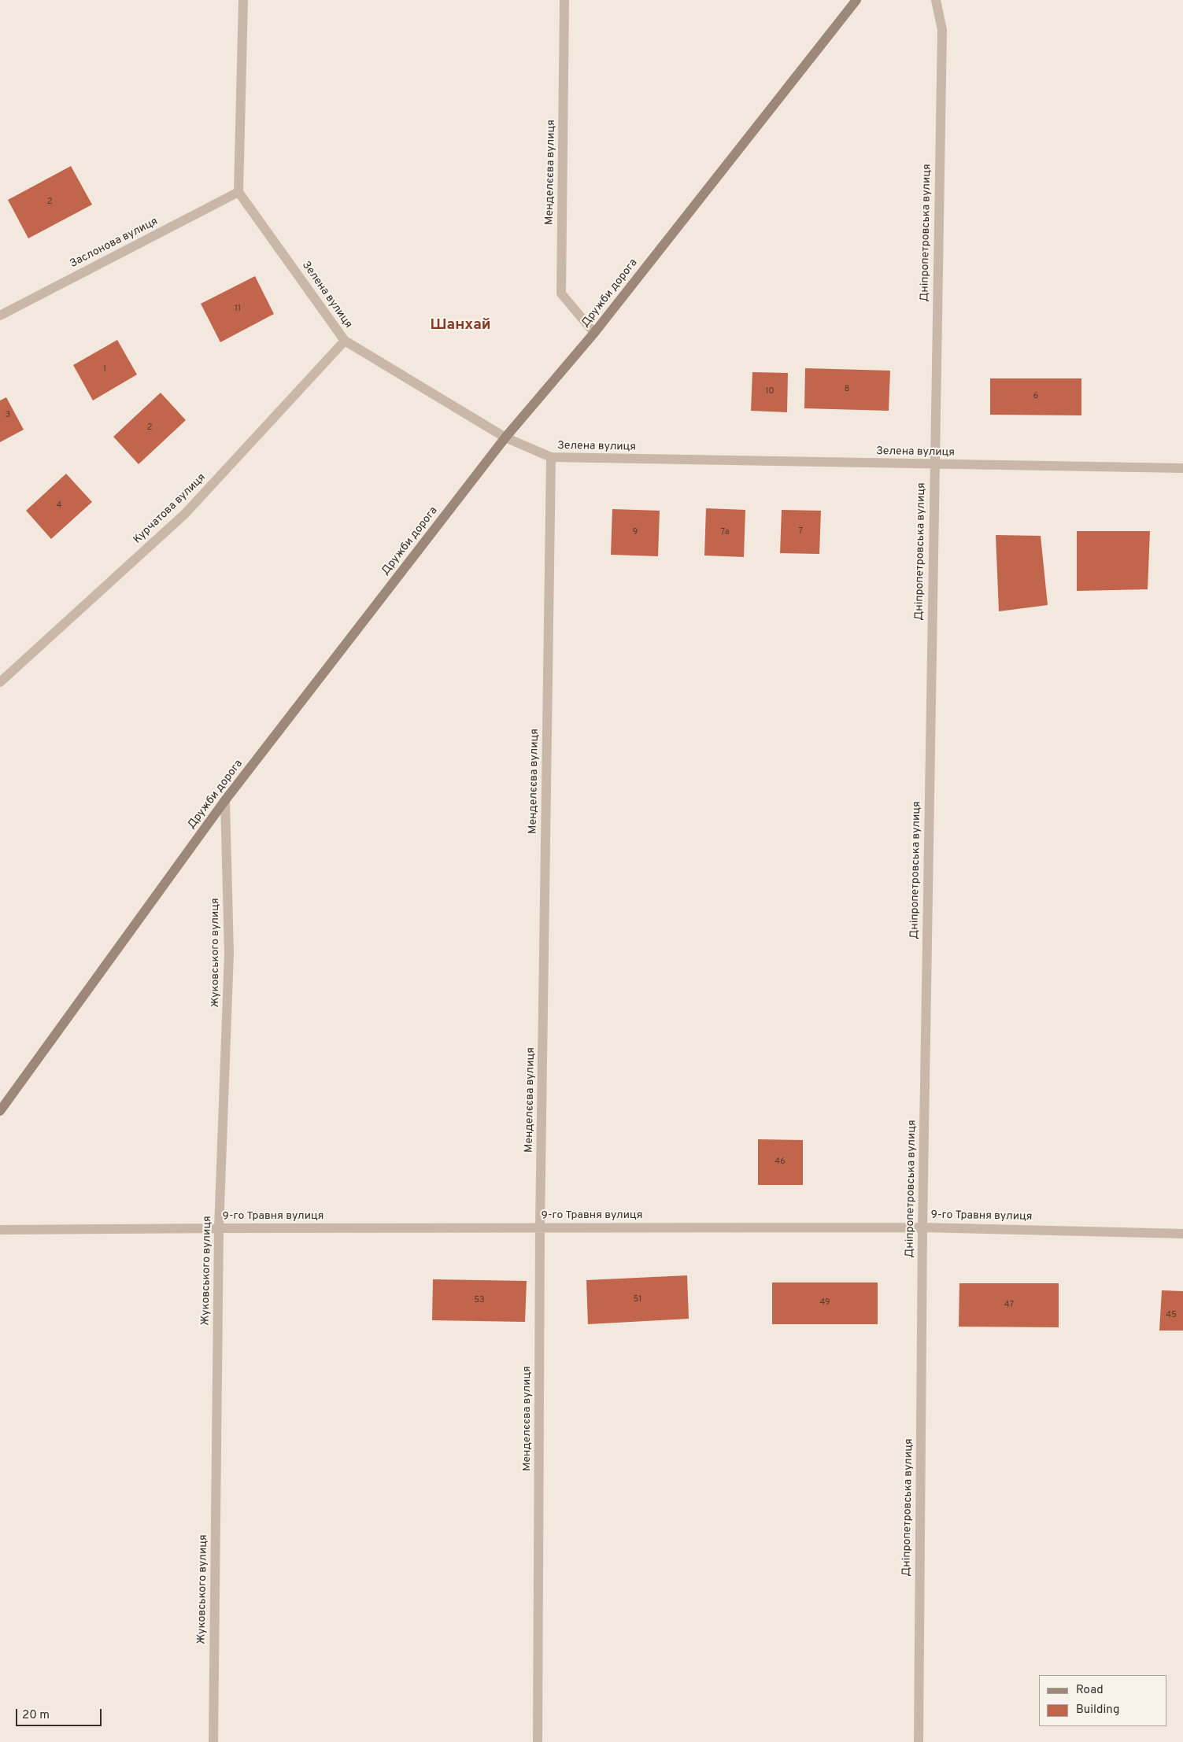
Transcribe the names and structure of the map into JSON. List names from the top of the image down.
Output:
{
  "streets": {
    "street": [
      "Менделєєва вулиця",
      "Дніпропетровська вулиця",
      "Заслонова вулиця",
      "Дружби дорога",
      "Зелена вулиця",
      "Курчатова вулиця",
      "Жуковського вулиця",
      "9-го Травня вулиця"
    ]
  },
  "crossings": [
    ["Менделєєва вулиця", "Дружби дорога"],
    ["Менделєєва вулиця", "Зелена вулиця"],
    ["Менделєєва вулиця", "9-го Травня вулиця"],
    ["Дніпропетровська вулиця", "Зелена вулиця"],
    ["Дніпропетровська вулиця", "9-го Травня вулиця"],
    ["Заслонова вулиця", "Зелена вулиця"],
    ["Дружби дорога", "Зелена вулиця"],
    ["Дружби дорога", "Жуковського вулиця"],
    ["Зелена вулиця", "Курчатова вулиця"],
    ["Жуковського вулиця", "9-го Травня вулиця"]
  ],
  "districts": ["Шанхай"],
  "house_numbers": [
    "2",
    "11",
    "1",
    "8",
    "10",
    "6",
    "3",
    "2",
    "4",
    "7",
    "9",
    "7а",
    "46",
    "51",
    "53",
    "49",
    "47",
    "45"
  ],
  "legend": ["Road", "Building"],
  "scale_bar": "20 m"
}
